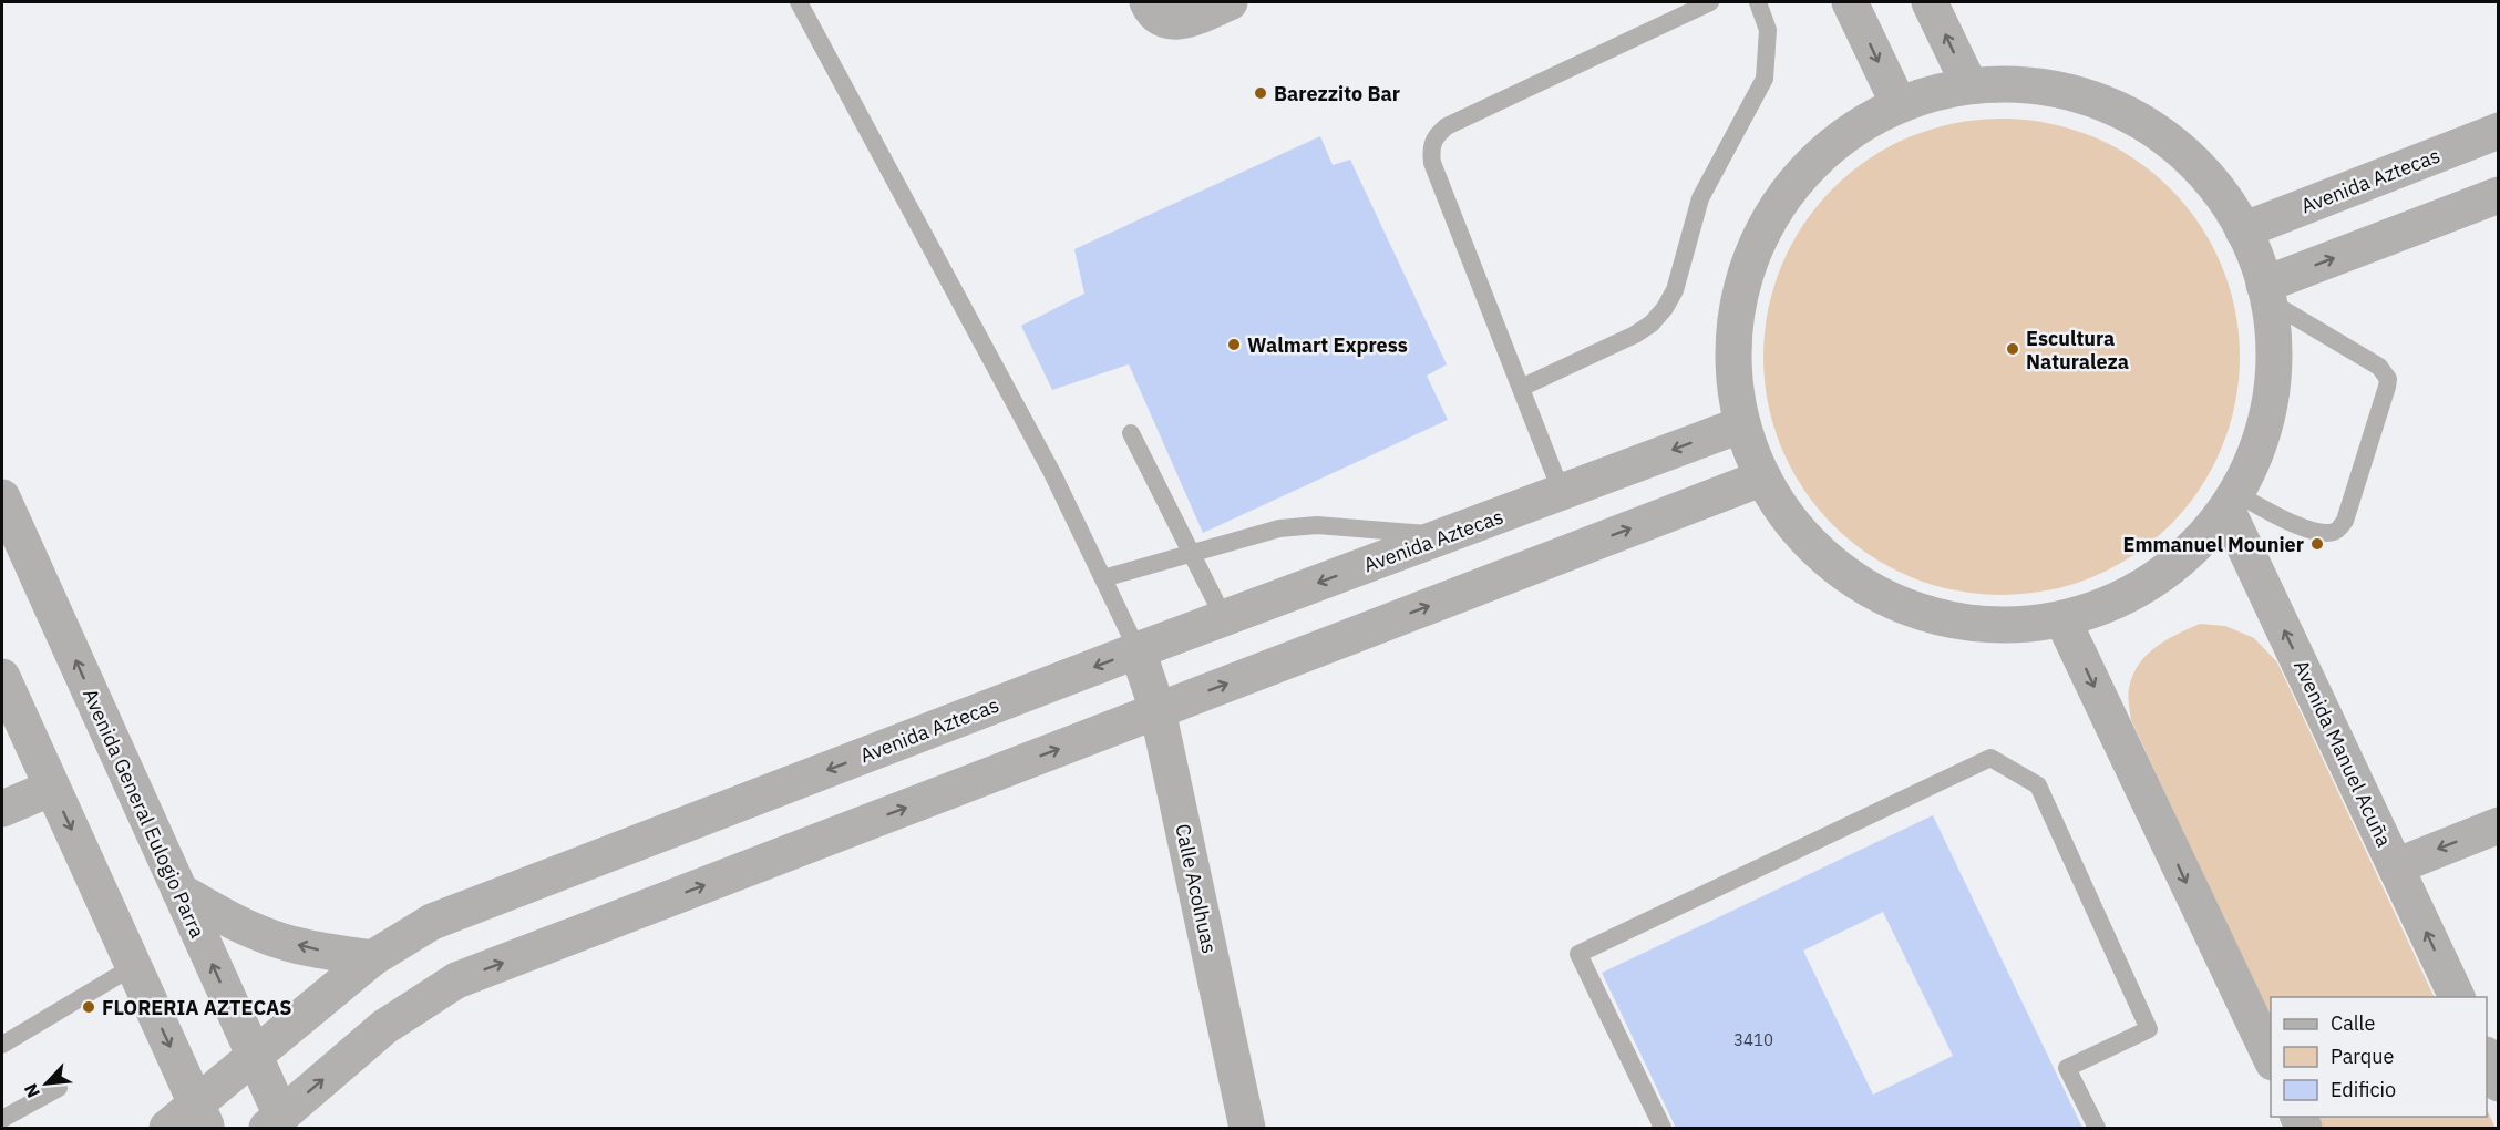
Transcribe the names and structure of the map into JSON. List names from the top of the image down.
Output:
{
  "streets": {
    "street": [
      "Avenida Aztecas",
      "Avenida Manuel Acuña",
      "Avenida General Eulogio Parra",
      "Calle Acolhuas"
    ]
  },
  "crossings": [
    ["Avenida Aztecas", "Avenida General Eulogio Parra"],
    ["Avenida Aztecas", "Calle Acolhuas"]
  ],
  "places": [
    "Barezzito Bar",
    "Walmart Express",
    "Escultura Naturaleza",
    "Emmanuel Mounier",
    "FLORERIA AZTECAS"
  ],
  "house_numbers": ["3410"],
  "legend": ["Calle", "Parque", "Edificio"],
  "north": "bottom left"
}
